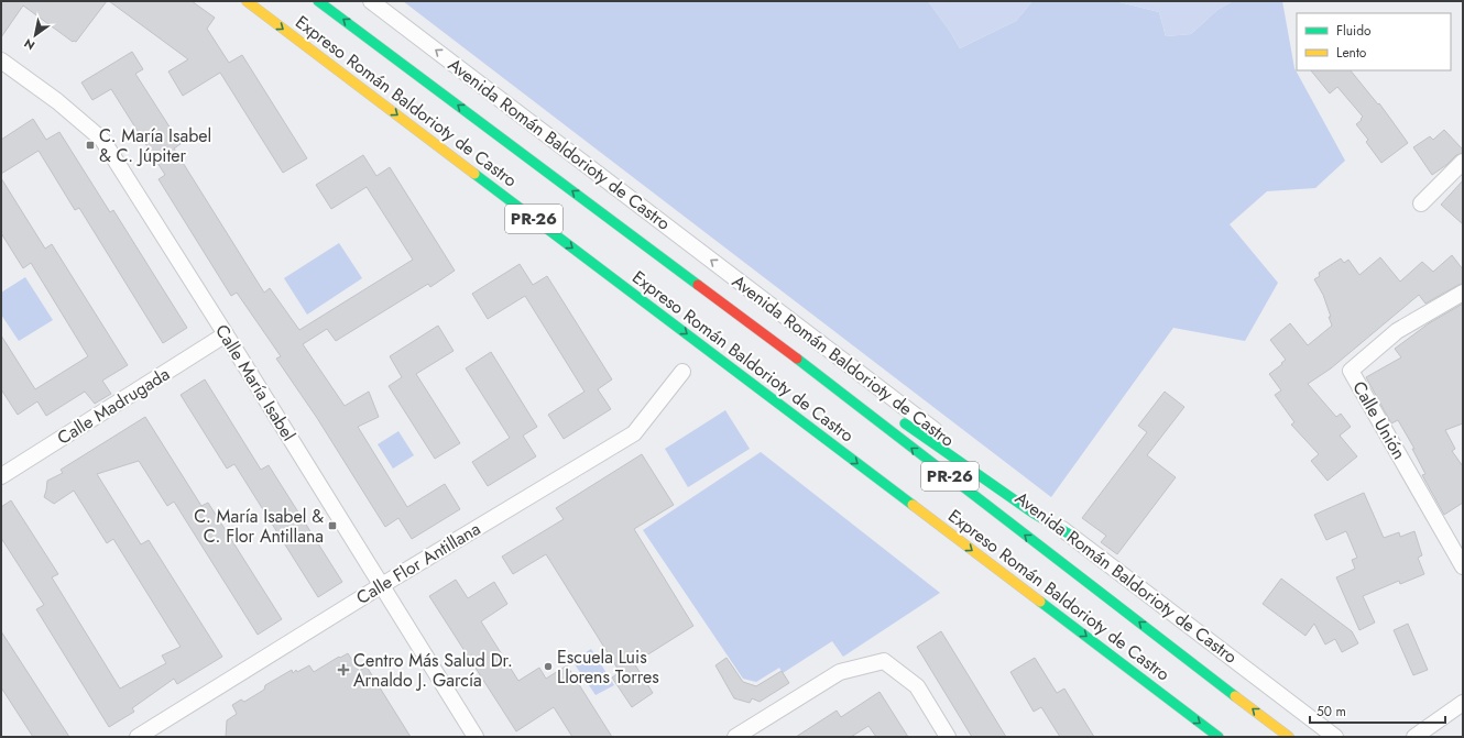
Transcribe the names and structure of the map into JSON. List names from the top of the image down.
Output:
{
  "streets": {
    "highway": ["Expreso Román Baldorioty de Castro", "PR-26"],
    "street": [
      "Avenida Román Baldorioty de Castro",
      "Calle María Isabel",
      "Calle Madrugada",
      "Calle Unión",
      "Calle Flor Antillana"
    ]
  },
  "crossings": [
    ["Calle María Isabel", "Calle Madrugada"],
    ["Calle María Isabel", "Calle Flor Antillana"]
  ],
  "one_way": ["Avenida Román Baldorioty de Castro"],
  "places": {
    "transit": ["C. María Isabel & C. Júpiter", "C. María Isabel & C. Flor Antillana"],
    "other": ["Escuela Luis Llorens Torres"],
    "health": ["Centro Más Salud Dr. Arnaldo J. García"]
  },
  "legend": ["Fluido", "Lento"],
  "scale_bar": "50 m",
  "north": "bottom left"
}
